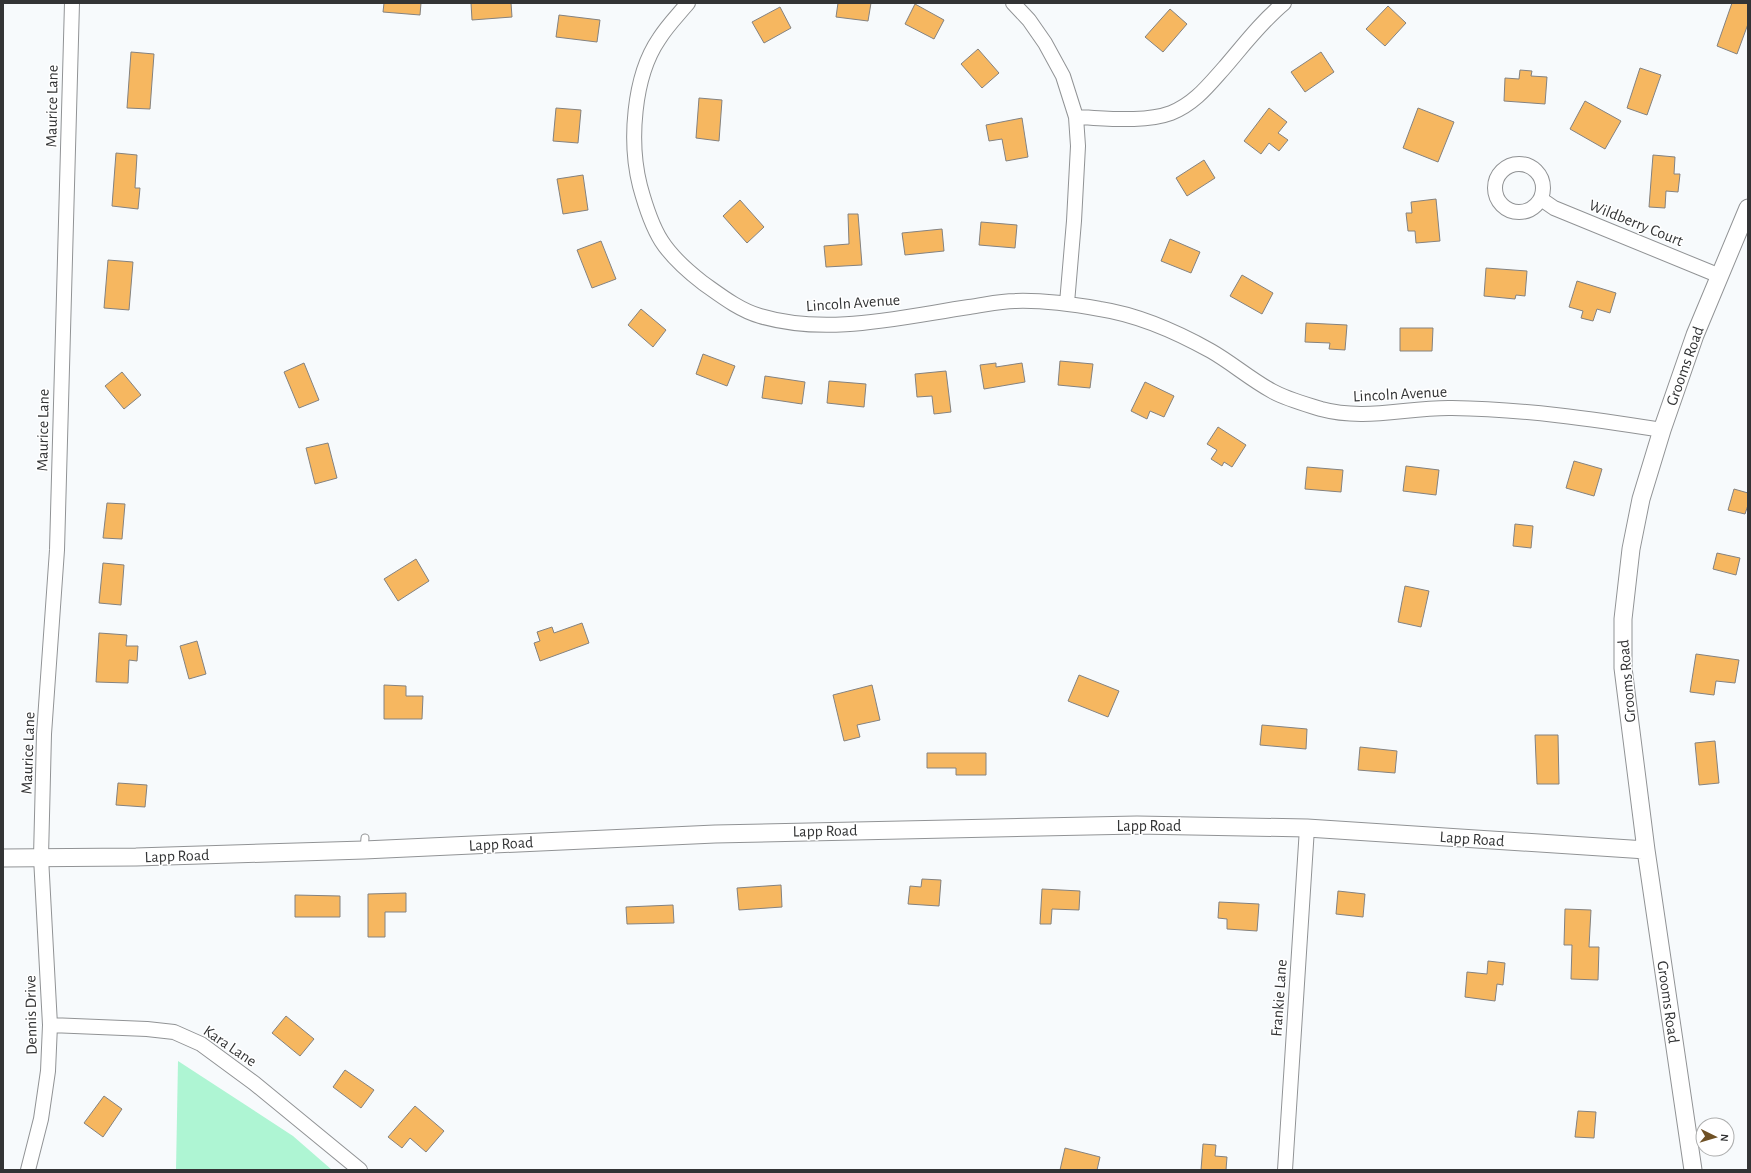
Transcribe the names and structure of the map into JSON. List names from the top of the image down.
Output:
{
  "streets": {
    "street": [
      "Maurice Lane",
      "Wildberry Court",
      "Lincoln Avenue",
      "Grooms Road",
      "Lapp Road",
      "Frankie Lane",
      "Dennis Drive",
      "Kara Lane"
    ]
  },
  "crossings": [
    ["Maurice Lane", "Lapp Road"],
    ["Maurice Lane", "Dennis Drive"],
    ["Wildberry Court", "Grooms Road"],
    ["Lincoln Avenue", "Grooms Road"],
    ["Grooms Road", "Lapp Road"],
    ["Lapp Road", "Frankie Lane"],
    ["Lapp Road", "Dennis Drive"],
    ["Dennis Drive", "Kara Lane"]
  ],
  "north": "right"
}
